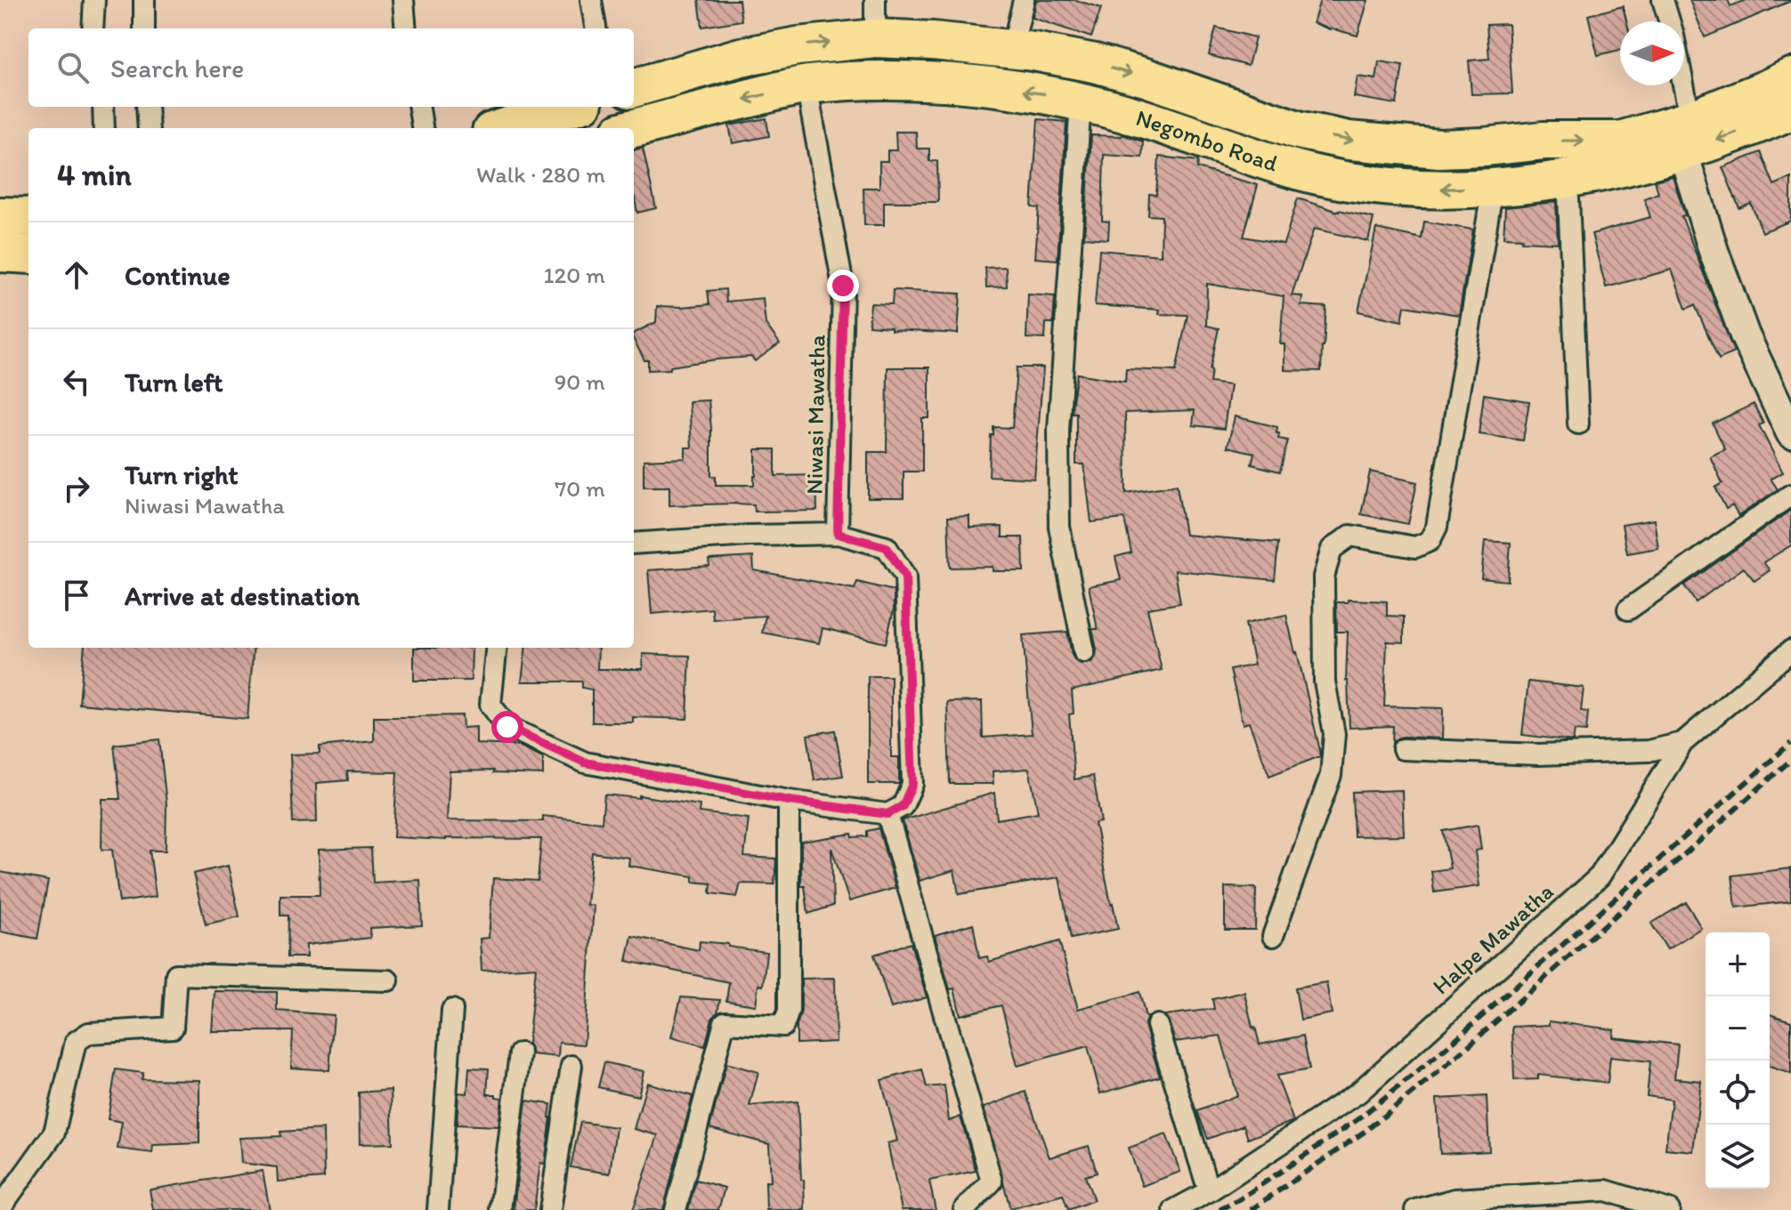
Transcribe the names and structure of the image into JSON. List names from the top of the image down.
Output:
{
  "streets": {
    "highway": ["Negombo Road"],
    "street": ["Niwasi Mawatha", "Halpe Mawatha"]
  },
  "crossings": [
    ["Negombo Road", "Niwasi Mawatha"]
  ],
  "north": "right",
  "page": {
    "search": "Search here",
    "heading": ["4 min", "Walk · 280 m"],
    "list": [
      ["Continue", "120 m"],
      ["Turn left", "90 m"],
      ["Turn right", "Niwasi Mawatha", "70 m"],
      "Arrive at destination"
    ],
    "map_buttons": ["+", "−"]
  }
}
